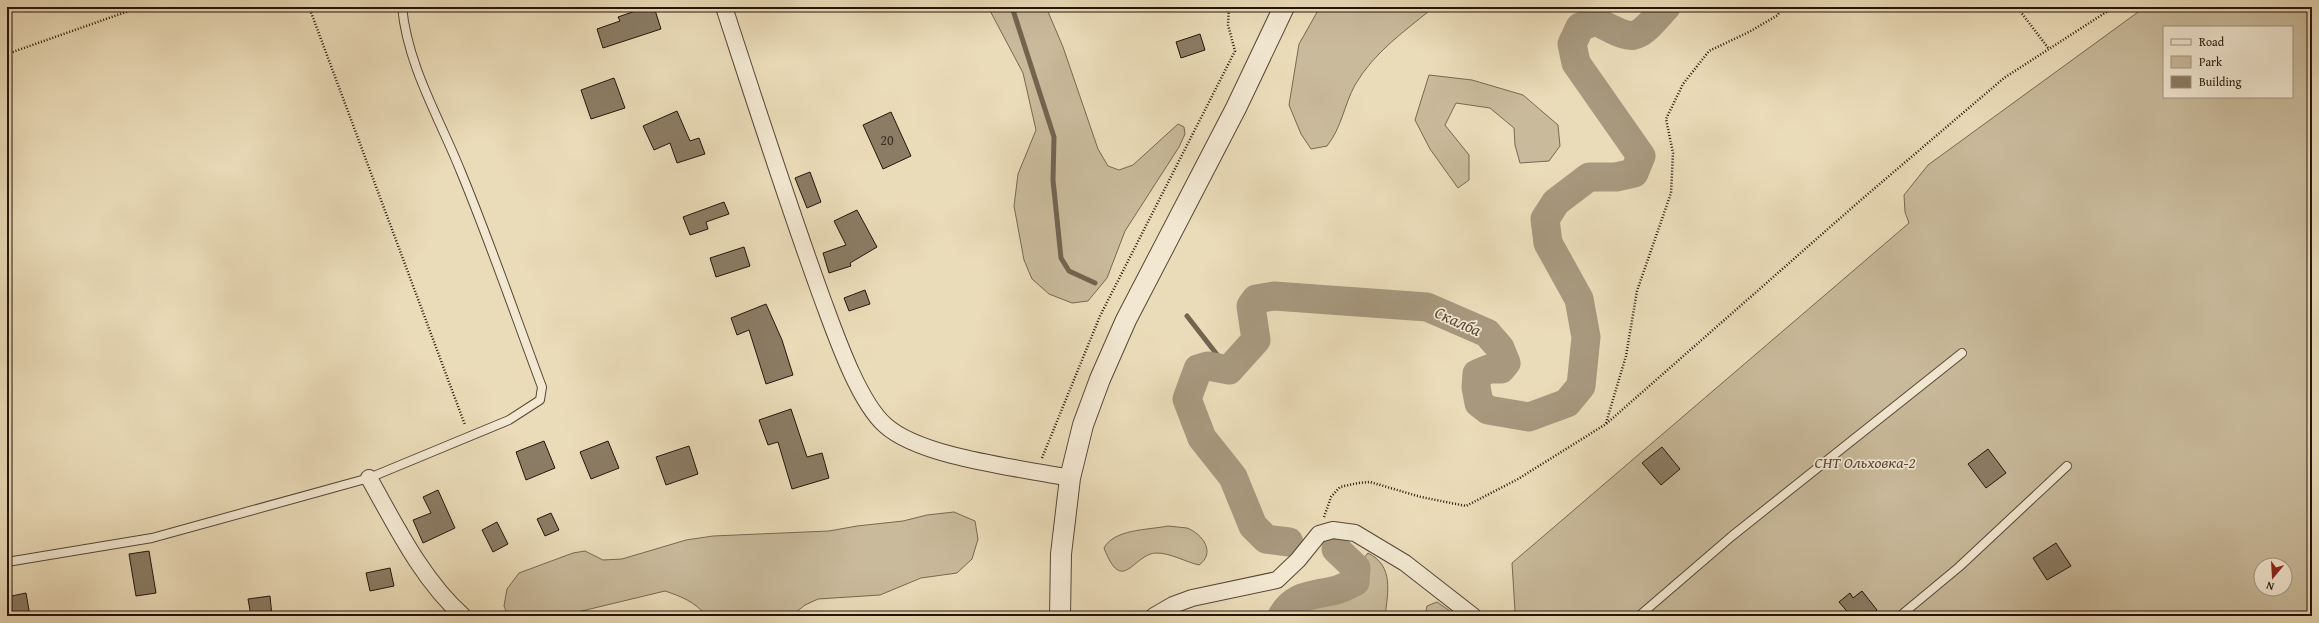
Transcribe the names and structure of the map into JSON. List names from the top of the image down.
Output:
{
  "water": ["Скалба"],
  "parks": ["СНТ Ольховка-2"],
  "house_numbers": ["20"],
  "legend": ["Road", "Park", "Building"],
  "north": "bottom"
}
